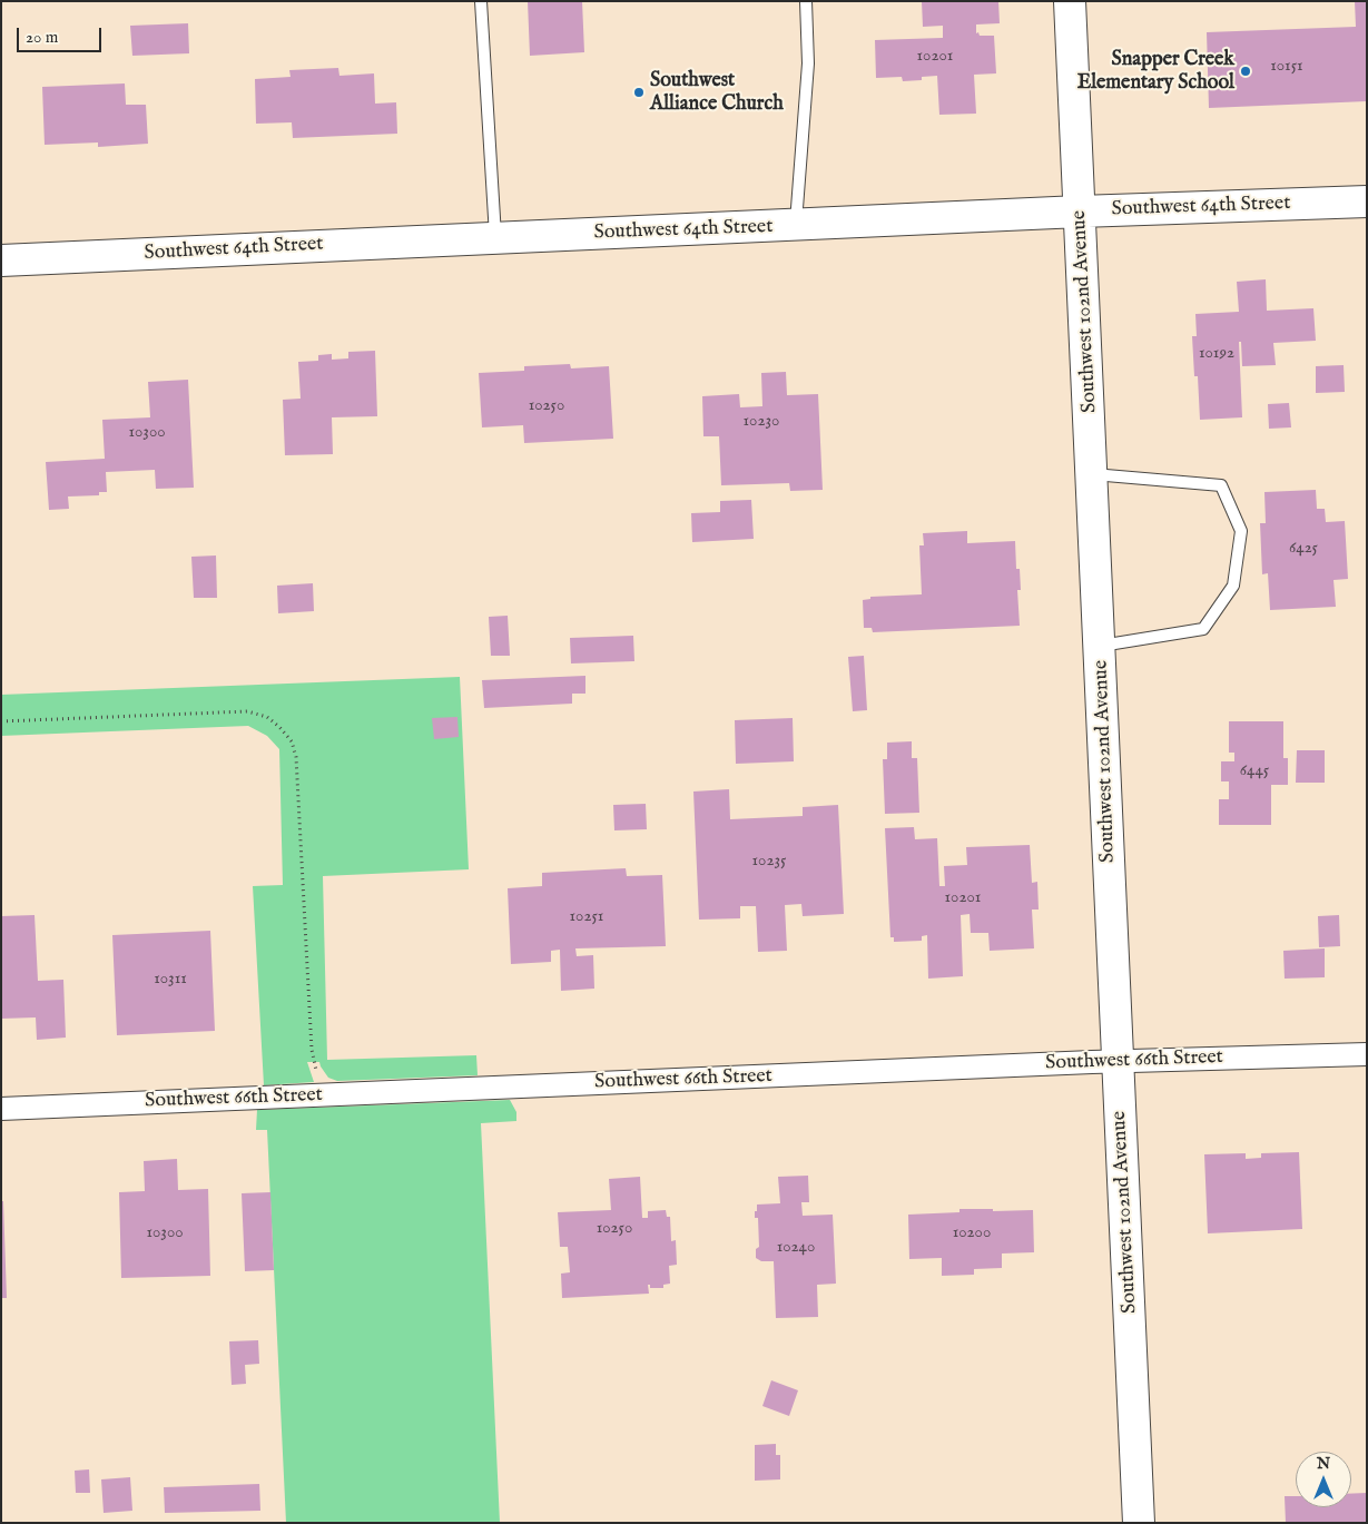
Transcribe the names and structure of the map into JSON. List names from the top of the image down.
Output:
{
  "streets": {
    "street": ["Southwest 64th Street", "Southwest 102nd Avenue", "Southwest 66th Street"]
  },
  "crossings": [
    ["Southwest 64th Street", "Southwest 102nd Avenue"],
    ["Southwest 102nd Avenue", "Southwest 66th Street"]
  ],
  "places": ["Snapper Creek Elementary School", "Southwest Alliance Church"],
  "house_numbers": [
    "10201",
    "10151",
    "10192",
    "10250",
    "10230",
    "10300",
    "6425",
    "6445",
    "10235",
    "10201",
    "10251",
    "10311",
    "10250",
    "10300",
    "10200",
    "10240"
  ],
  "scale_bar": "20 m",
  "north": "top"
}
